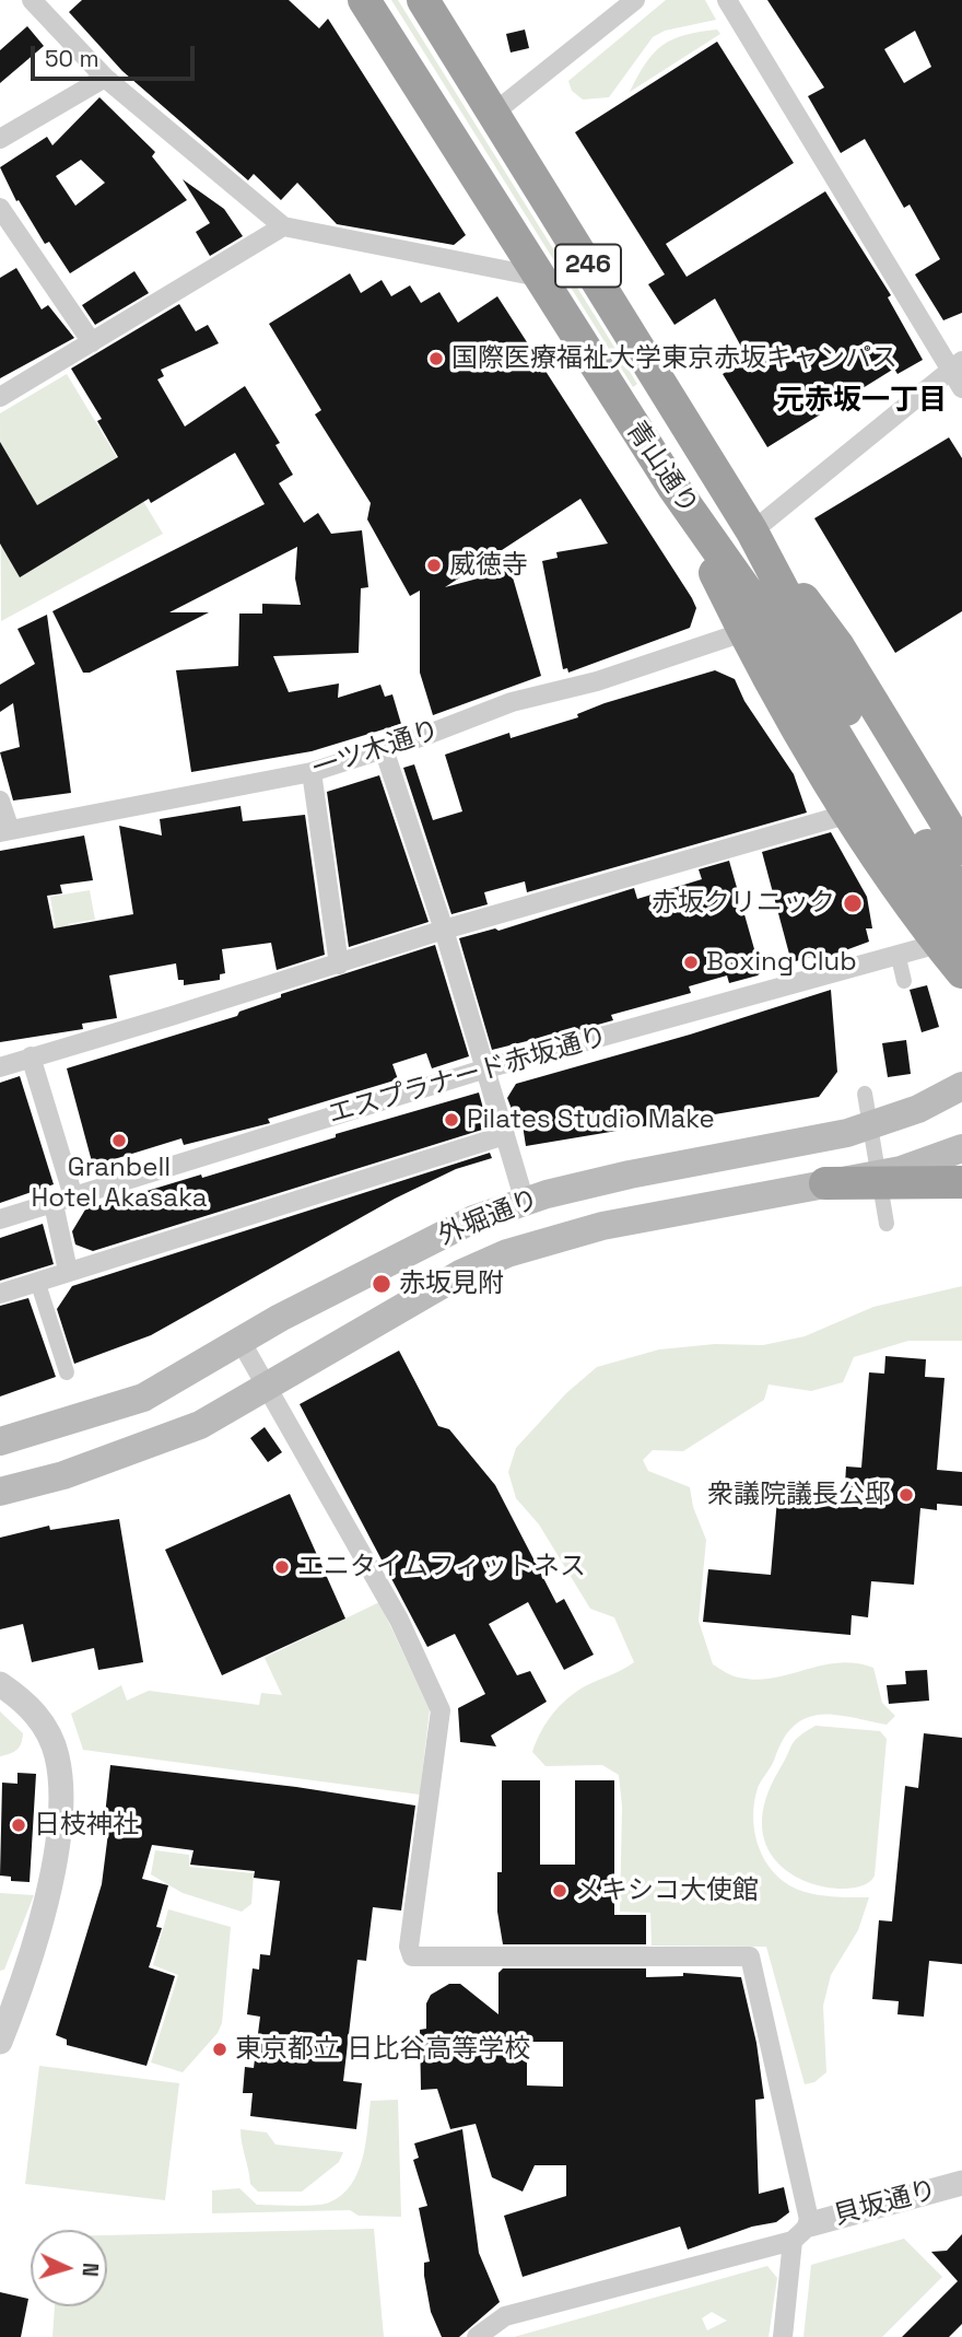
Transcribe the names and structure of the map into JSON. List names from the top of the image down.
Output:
{
  "streets": {
    "highway": ["246", "青山通り"],
    "main road": ["外堀通り"],
    "street": ["一ツ木通り", "エスプラナード赤坂通り", "貝坂通り"]
  },
  "crossings": [
    ["青山通り", "エスプラナード赤坂通り"]
  ],
  "districts": ["元赤坂一丁目"],
  "places": [
    "国際医療福祉大学東京赤坂キャンパス",
    "威徳寺",
    "赤坂クリニック",
    "Boxing Club",
    "Pilates Studio Make",
    "Granbell Hotel Akasaka",
    "赤坂見附",
    "衆議院議長公邸",
    "エニタイムフィットネス",
    "日枝神社",
    "メキシコ大使館",
    "東京都立 日比谷高等学校"
  ],
  "scale_bar": "50 m",
  "north": "right"
}
